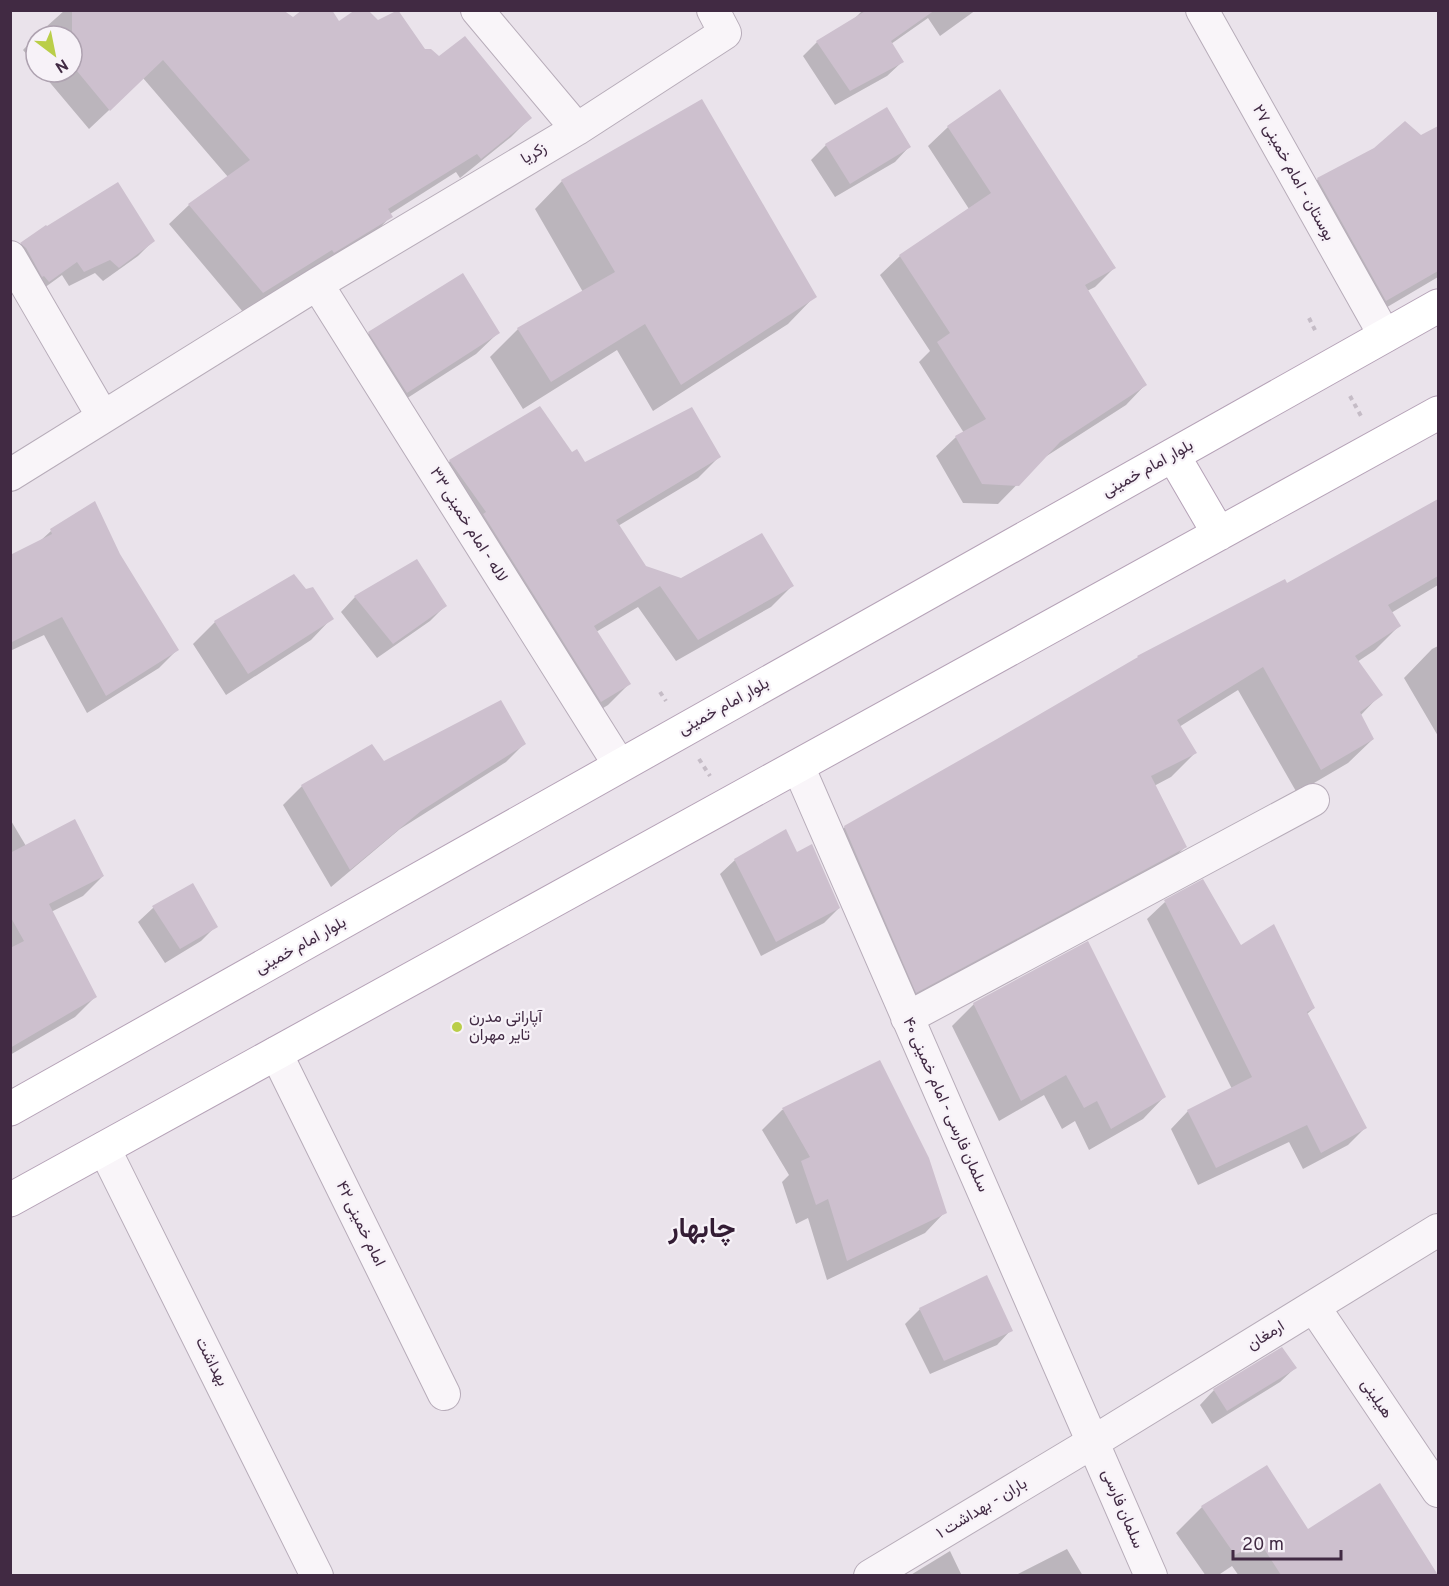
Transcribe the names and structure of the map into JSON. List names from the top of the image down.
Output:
{
  "streets": {
    "main road": ["بلوار امام خمینی"],
    "street": [
      "زکریا",
      "بوستان - امام خمینی ۲۷",
      "لاله - امام خمینی ۳۳",
      "سلمان فارسی - امام خمینی ۴۰",
      "امام خمینی ۴۲",
      "ارمغان",
      "بهداشت",
      "هیلینی",
      "باران - بهداشت ۱",
      "سلمان فارسی"
    ]
  },
  "crossings": [
    ["زکریا", "لاله - امام خمینی ۳۳"],
    ["بوستان - امام خمینی ۲۷", "بلوار امام خمینی"],
    ["بلوار امام خمینی", "لاله - امام خمینی ۳۳"],
    ["سلمان فارسی - امام خمینی ۴۰", "ارمغان"],
    ["سلمان فارسی - امام خمینی ۴۰", "باران - بهداشت ۱"],
    ["سلمان فارسی - امام خمینی ۴۰", "سلمان فارسی"],
    ["ارمغان", "هیلینی"],
    ["ارمغان", "باران - بهداشت ۱"],
    ["ارمغان", "سلمان فارسی"],
    ["باران - بهداشت ۱", "سلمان فارسی"]
  ],
  "districts": ["چابهار"],
  "places": ["آپاراتی مدرن تایر مهران"],
  "scale_bar": "20 m",
  "north": "bottom right"
}
